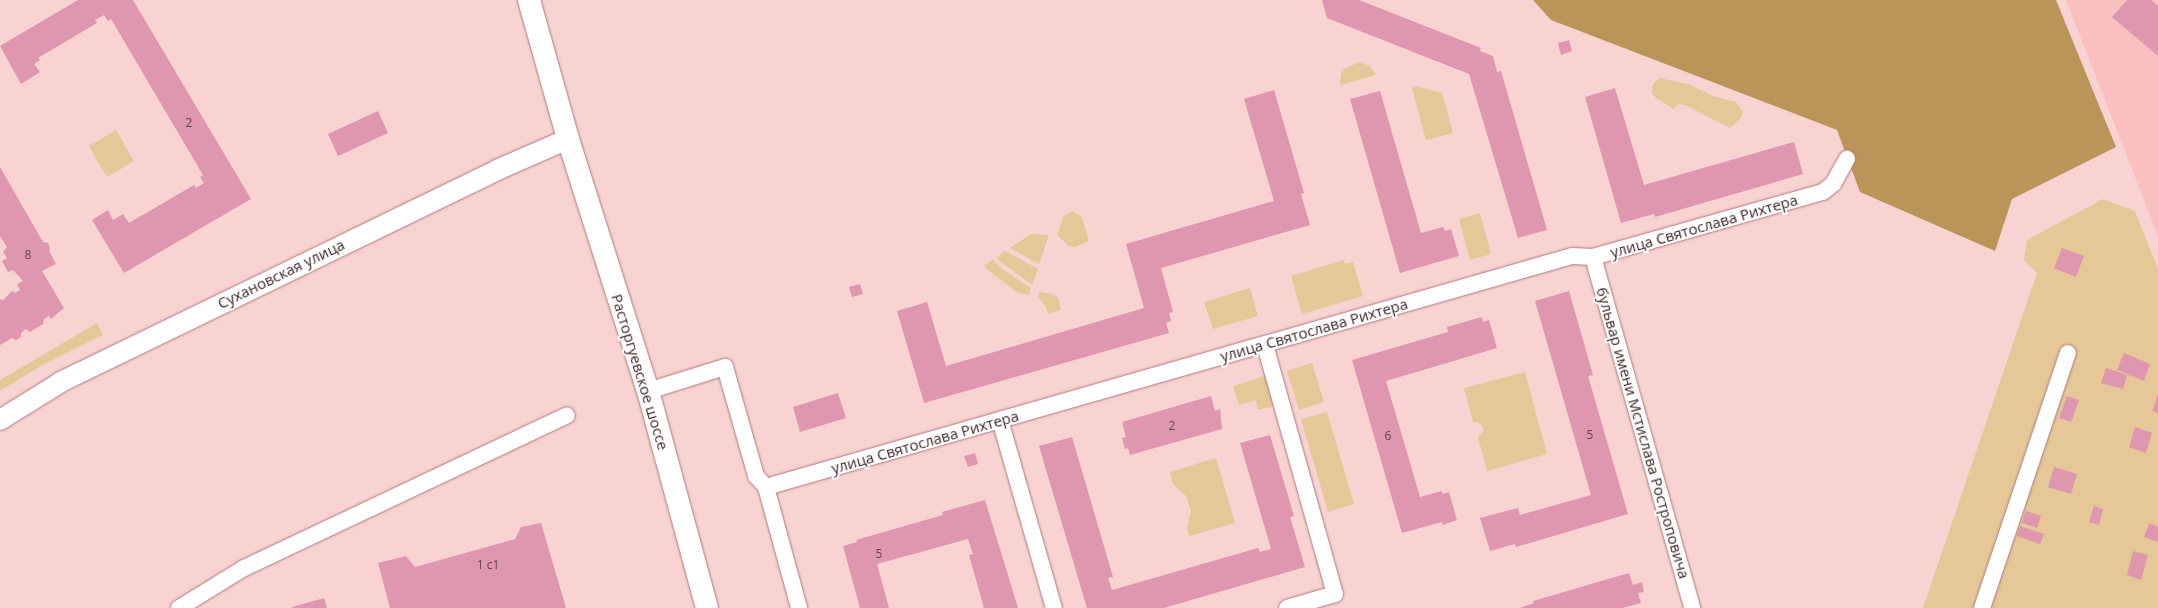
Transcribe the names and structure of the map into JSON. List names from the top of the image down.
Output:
{
  "streets": {
    "main road": ["Расторгуевское шоссе"],
    "street": ["улица Святослава Рихтера", "Сухановская улица", "бульвар имени Мстислава Ростроповича"]
  },
  "crossings": [
    ["улица Святослава Рихтера", "бульвар имени Мстислава Ростроповича"],
    ["Сухановская улица", "Расторгуевское шоссе"]
  ],
  "house_numbers": [
    "2",
    "8",
    "2",
    "5",
    "6",
    "5",
    "1 с1"
  ]
}
